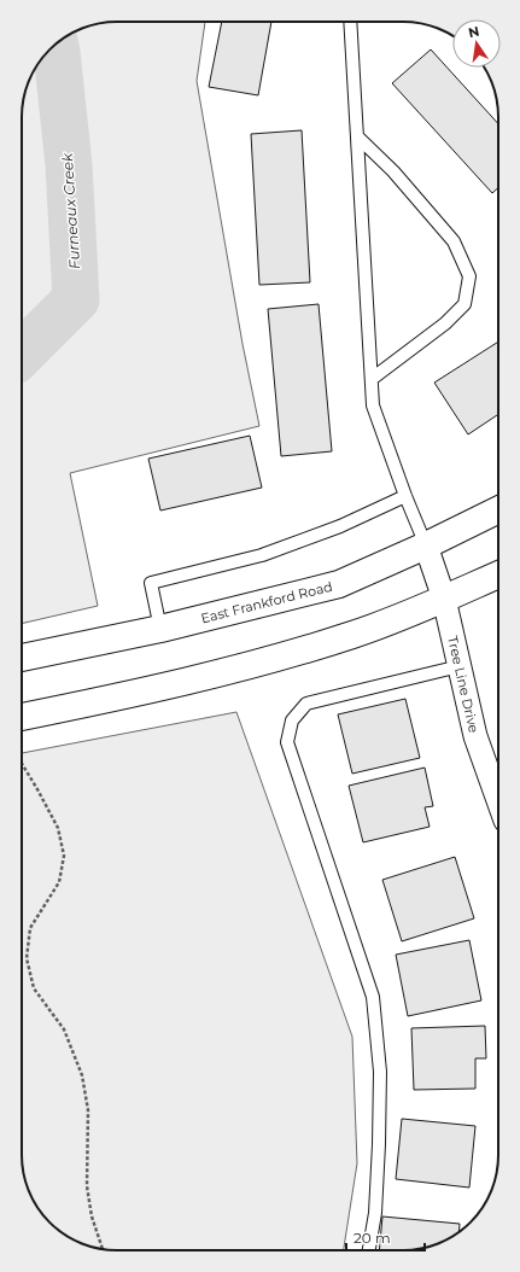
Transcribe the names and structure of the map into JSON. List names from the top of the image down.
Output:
{
  "streets": {
    "main road": ["East Frankford Road"],
    "street": ["Tree Line Drive"]
  },
  "crossings": [
    ["East Frankford Road", "Tree Line Drive"]
  ],
  "water": ["Furneaux Creek"],
  "scale_bar": "20 m",
  "north": "top"
}
